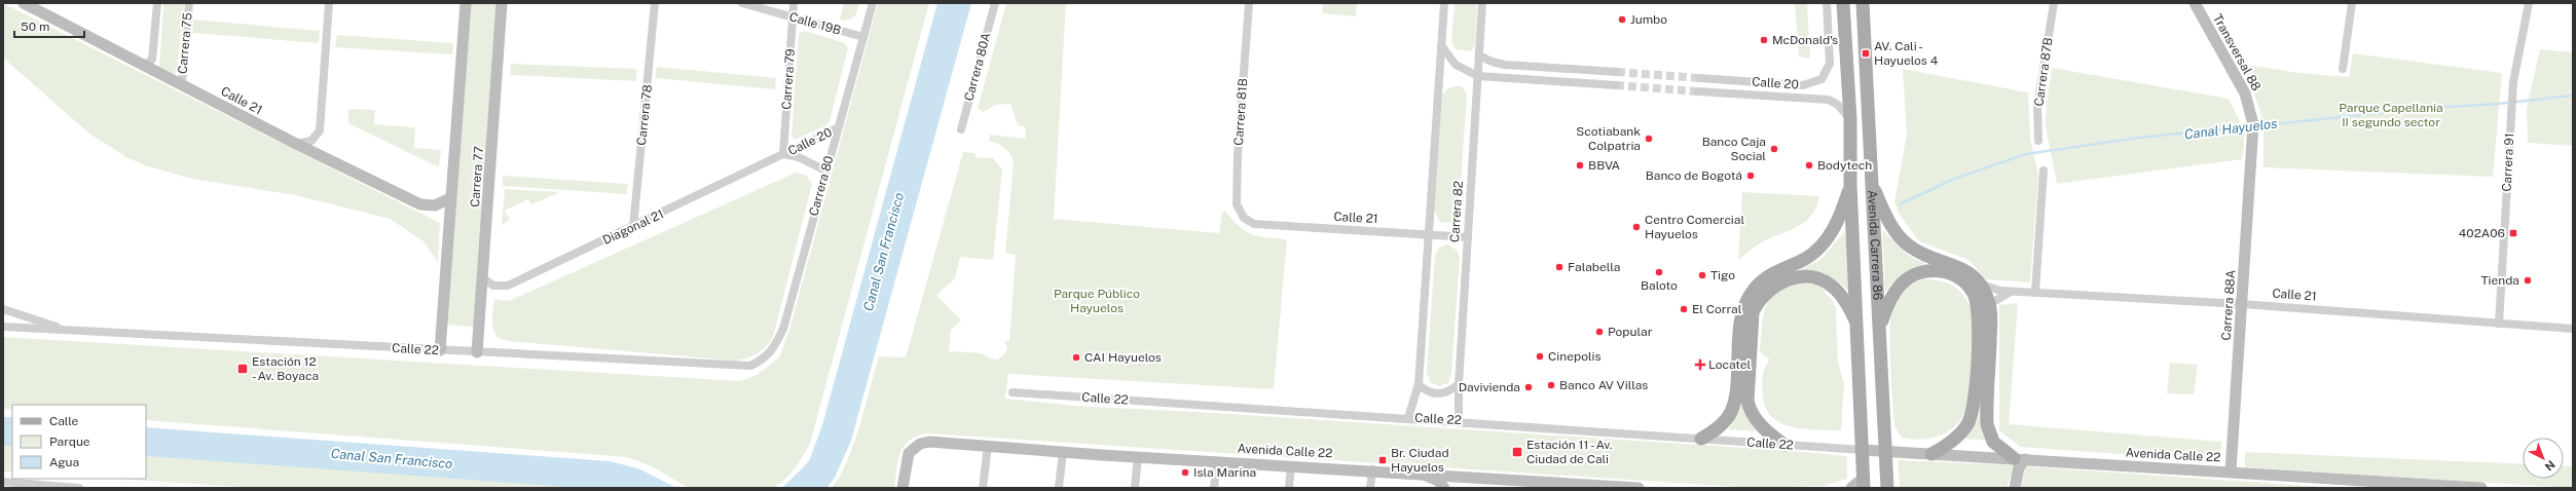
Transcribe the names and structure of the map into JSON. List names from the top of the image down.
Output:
{
  "streets": {
    "main road": ["Avenida Carrera 86"],
    "street": [
      "Calle 19B",
      "Carrera 75",
      "Transversal 88",
      "Carrera 80A",
      "Carrera 87B",
      "Carrera 79",
      "Calle 20",
      "Calle 21",
      "Carrera 81B",
      "Carrera 78",
      "Carrera 91",
      "Carrera 77",
      "Carrera 80",
      "Carrera 82",
      "Diagonal 21",
      "Carrera 88A",
      "Calle 22",
      "Avenida Calle 22"
    ]
  },
  "crossings": [
    ["Calle 19B", "Carrera 79"],
    ["Calle 19B", "Carrera 80"],
    ["Carrera 75", "Calle 21"],
    ["Transversal 88", "Carrera 88A"],
    ["Carrera 79", "Calle 20"],
    ["Carrera 79", "Diagonal 21"],
    ["Calle 20", "Carrera 80"],
    ["Calle 20", "Diagonal 21"],
    ["Calle 20", "Avenida Carrera 86"],
    ["Calle 21", "Carrera 81B"],
    ["Calle 21", "Carrera 91"],
    ["Calle 21", "Carrera 77"],
    ["Calle 21", "Carrera 82"],
    ["Calle 21", "Carrera 88A"],
    ["Carrera 78", "Diagonal 21"],
    ["Carrera 77", "Diagonal 21"],
    ["Carrera 77", "Calle 22"],
    ["Carrera 80", "Calle 22"],
    ["Carrera 82", "Calle 22"],
    ["Avenida Carrera 86", "Calle 22"],
    ["Avenida Carrera 86", "Avenida Calle 22"],
    ["Carrera 88A", "Avenida Calle 22"],
    ["Calle 22", "Avenida Calle 22"]
  ],
  "water": ["Canal Hayuelos", "Canal San Francisco"],
  "parks": ["Parque Capellania II segundo sector", "Parque Público Hayuelos"],
  "places": {
    "other": [
      "Jumbo",
      "McDonald's",
      "Scotiabank Colpatria",
      "Banco Caja Social",
      "BBVA",
      "Bodytech",
      "Banco de Bogotá",
      "Centro Comercial Hayuelos",
      "Falabella",
      "Baloto",
      "Tigo",
      "Tienda",
      "El Corral",
      "Popular",
      "Cinepolis",
      "CAI Hayuelos",
      "Banco AV Villas",
      "Davivienda",
      "Isla Marina"
    ],
    "transit": [
      "AV. Cali - Hayuelos 4",
      "402A06",
      "Estación 12 - Av. Boyaca",
      "Estación 11 - Av. Ciudad de Cali",
      "Br. Ciudad Hayuelos"
    ],
    "health": ["Locatel"]
  },
  "legend": ["Calle", "Parque", "Agua"],
  "scale_bar": "50 m",
  "north": "bottom right"
}
